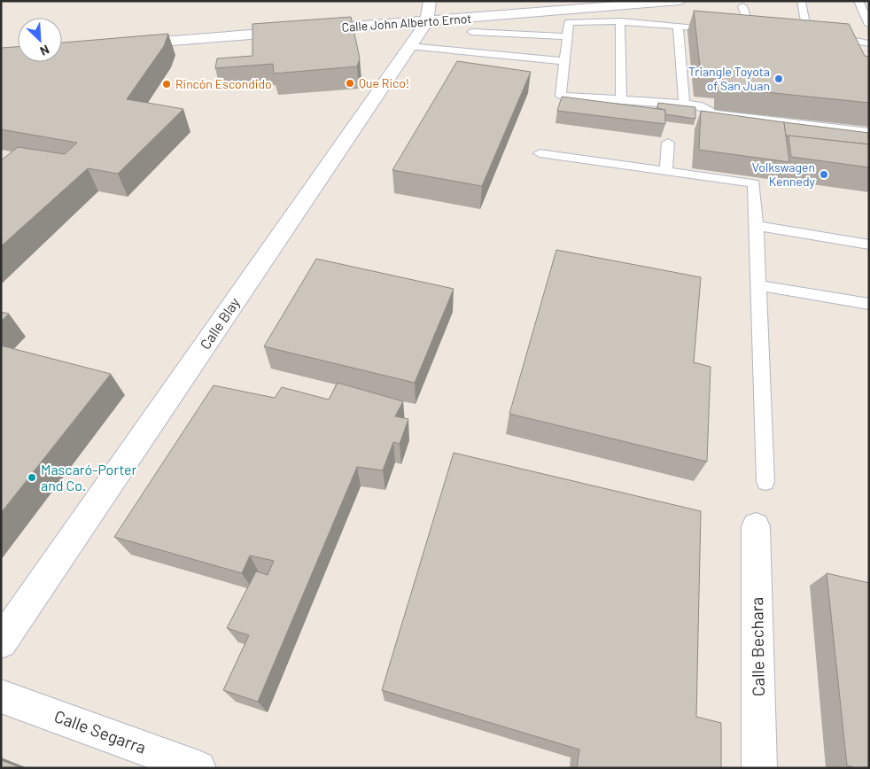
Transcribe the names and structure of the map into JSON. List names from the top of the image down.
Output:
{
  "streets": {
    "street": [
      "Calle John Alberto Ernot",
      "Calle Blay",
      "Calle Bechara",
      "Calle Segarra"
    ]
  },
  "crossings": [
    ["Calle John Alberto Ernot", "Calle Blay"]
  ],
  "places": [
    "Triangle Toyota of San Juan",
    "Que Rico!",
    "Rincón Escondido",
    "Volkswagen Kennedy",
    "Mascaró-Porter and Co."
  ],
  "north": "bottom right"
}
